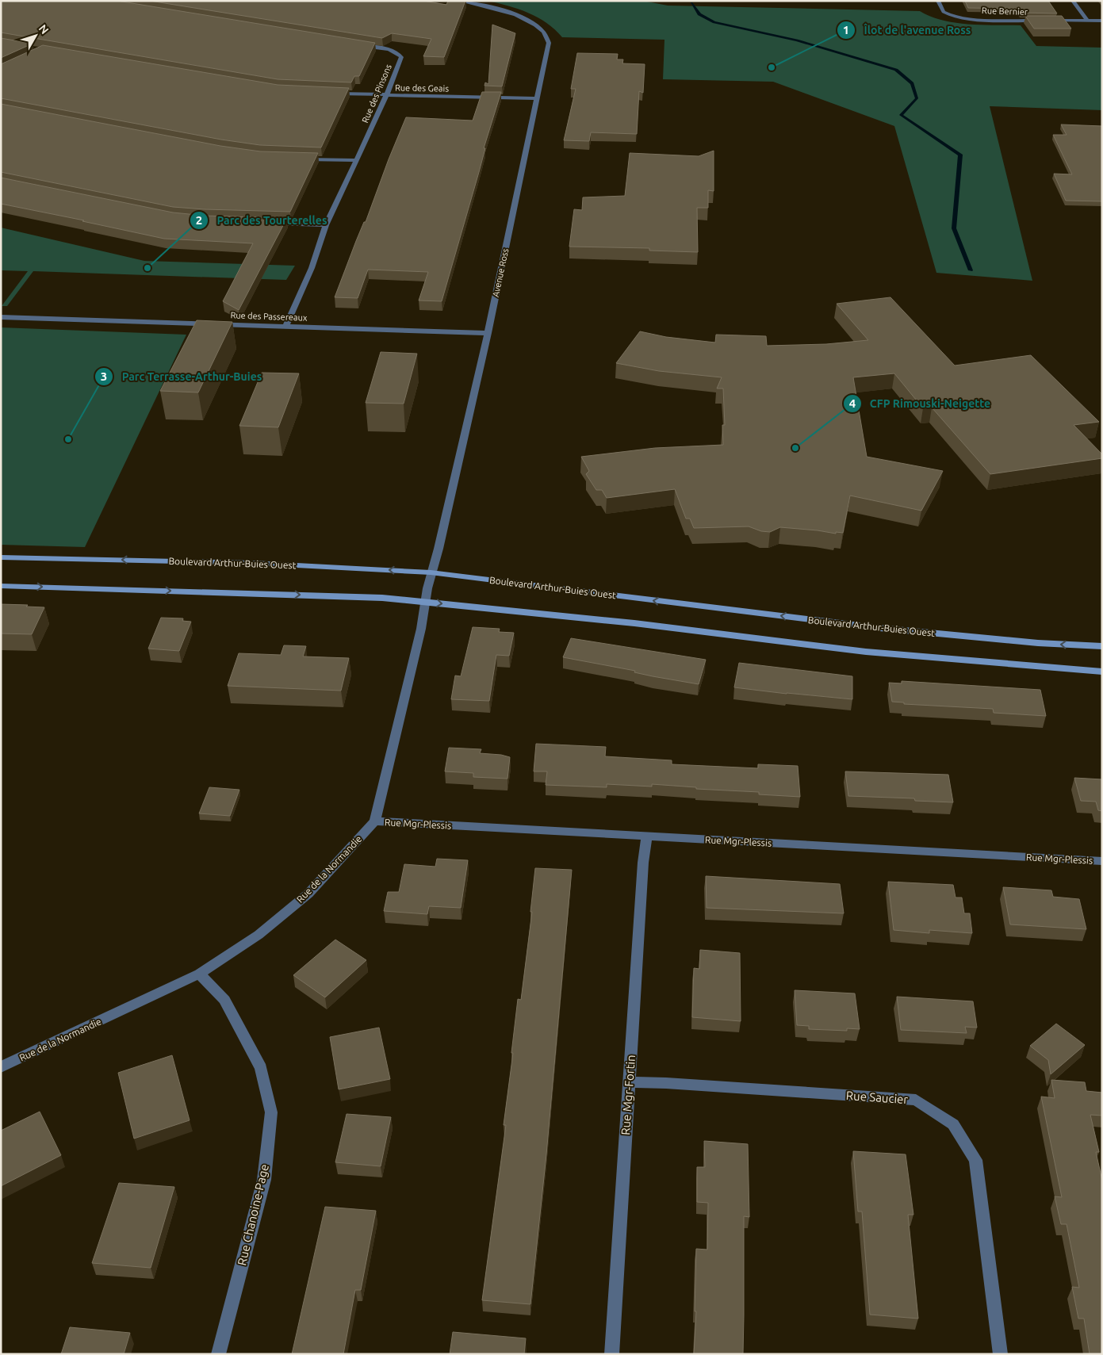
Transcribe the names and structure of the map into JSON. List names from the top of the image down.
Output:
{
  "streets": {
    "street": [
      "Rue Bernier",
      "Rue des Geais",
      "Rue des Pinsons",
      "Avenue Ross",
      "Rue des Passereaux",
      "Boulevard Arthur-Buies Ouest",
      "Rue Mgr-Plessis",
      "Rue de la Normandie",
      "Rue Mgr-Fortin",
      "Rue Saucier",
      "Rue Chanoine-Page"
    ]
  },
  "crossings": [
    ["Rue des Geais", "Rue des Pinsons"],
    ["Rue des Geais", "Avenue Ross"],
    ["Rue des Pinsons", "Rue des Passereaux"],
    ["Avenue Ross", "Rue des Passereaux"],
    ["Avenue Ross", "Boulevard Arthur-Buies Ouest"],
    ["Avenue Ross", "Rue de la Normandie"],
    ["Rue Mgr-Plessis", "Rue de la Normandie"],
    ["Rue Mgr-Plessis", "Rue Mgr-Fortin"],
    ["Rue de la Normandie", "Rue Chanoine-Page"],
    ["Rue Mgr-Fortin", "Rue Saucier"]
  ],
  "places": [
    "Îlot de l'avenue Ross",
    "Parc des Tourterelles",
    "Parc Terrasse-Arthur-Buies",
    "CFP Rimouski-Neigette"
  ],
  "north": "top right"
}
